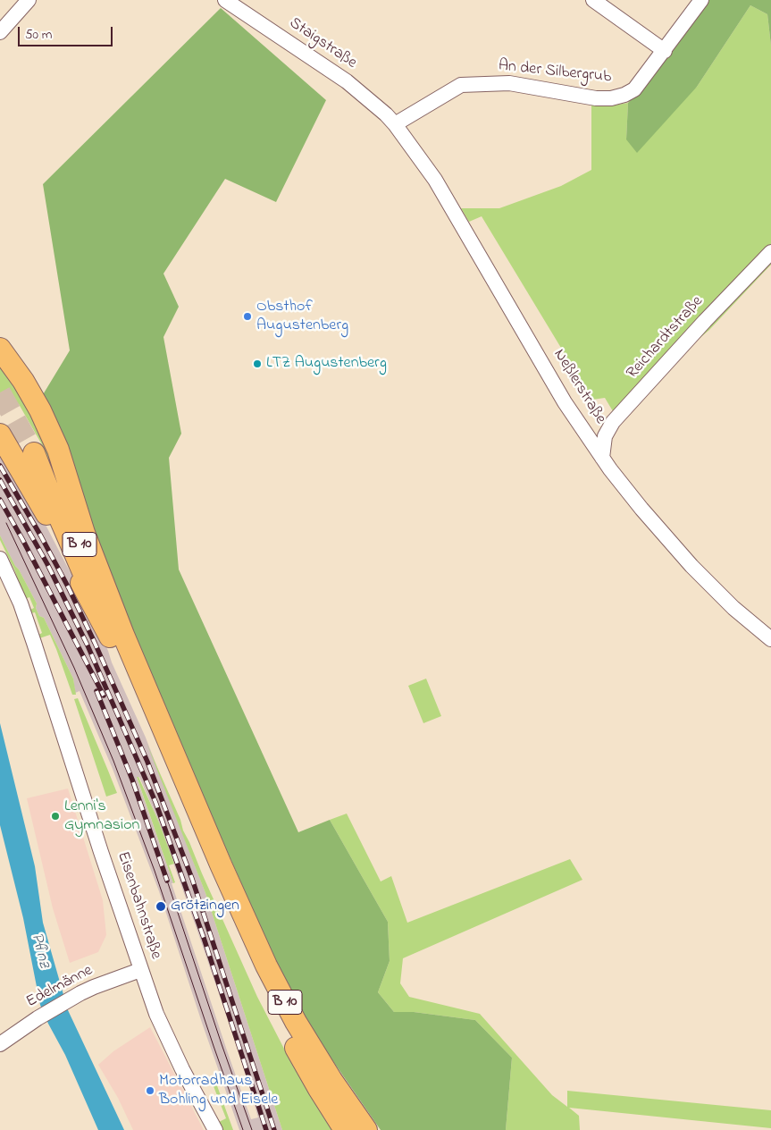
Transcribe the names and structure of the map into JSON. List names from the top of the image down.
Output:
{
  "streets": {
    "highway": ["B 10"],
    "street": [
      "Staigstraße",
      "An der Silbergrub",
      "Reichardtstraße",
      "Neßlerstraße",
      "Eisenbahnstraße",
      "Edelmänne"
    ]
  },
  "crossings": [
    ["Staigstraße", "An der Silbergrub"],
    ["Staigstraße", "Neßlerstraße"],
    ["An der Silbergrub", "Neßlerstraße"],
    ["Reichardtstraße", "Neßlerstraße"],
    ["Eisenbahnstraße", "Edelmänne"]
  ],
  "water": ["Pfinz"],
  "places": [
    "Obsthof Augustenberg",
    "LTZ Augustenberg",
    "Lenni's Gymnasion",
    "Grötzingen",
    "Motorradhaus Bohling und Eisele"
  ],
  "scale_bar": "50 m"
}
